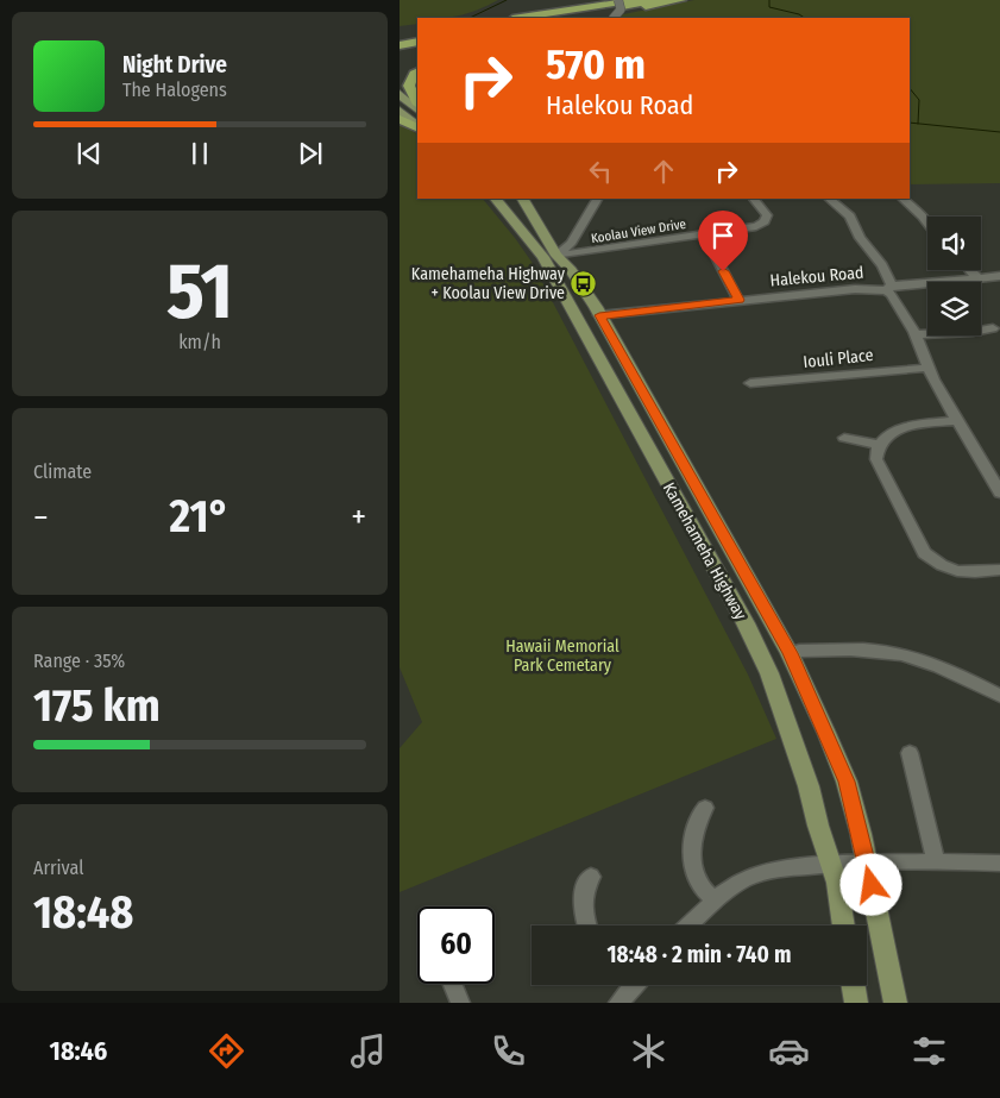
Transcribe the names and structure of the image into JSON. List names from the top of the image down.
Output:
{
  "streets": {
    "main road": ["Kamehameha Highway"],
    "street": ["Koolau View Drive", "Halekou Road", "Iouli Place"]
  },
  "crossings": [
    ["Koolau View Drive", "Kamehameha Highway"]
  ],
  "parks": ["Hawaii Memorial Park Cemetary"],
  "places": {
    "bus stop": ["Kamehameha Highway + Koolau View Drive"]
  },
  "page": {
    "turn": ["570 m", "Halekou Road"],
    "song": ["Night Drive", "The Halogens"],
    "tile": [
      ["51", "km/h"],
      "Climate",
      ["Range · 35%", "175 km"],
      ["Arrival", "18:48"]
    ],
    "heat": ["−", "21°", "+"],
    "limit": "60",
    "trip": "18:48 · 2 min · 740 m",
    "tabs": "18:46"
  }
}
